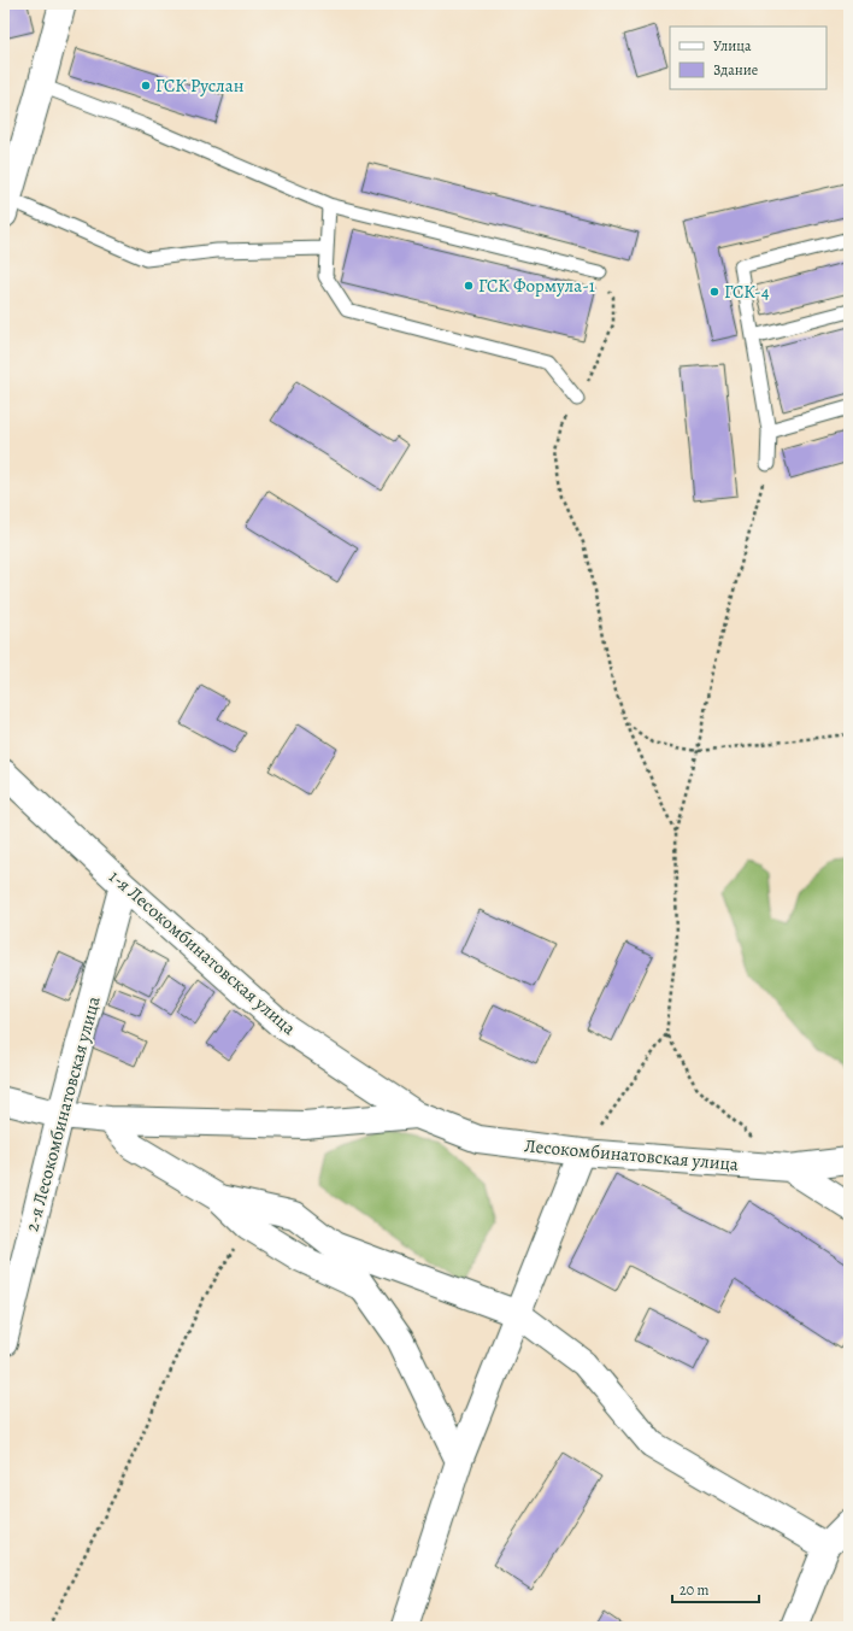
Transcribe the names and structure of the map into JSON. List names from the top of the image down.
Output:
{
  "streets": {
    "street": ["1-я Лесокомбинатовская улица", "2-я Лесокомбинатовская улица", "Лесокомбинатовская улица"]
  },
  "crossings": [
    ["1-я Лесокомбинатовская улица", "2-я Лесокомбинатовская улица"],
    ["1-я Лесокомбинатовская улица", "Лесокомбинатовская улица"]
  ],
  "places": ["ГСК Руслан", "ГСК Формула-1", "ГСК-4"],
  "legend": ["Улица", "Здание"],
  "scale_bar": "20 m"
}
